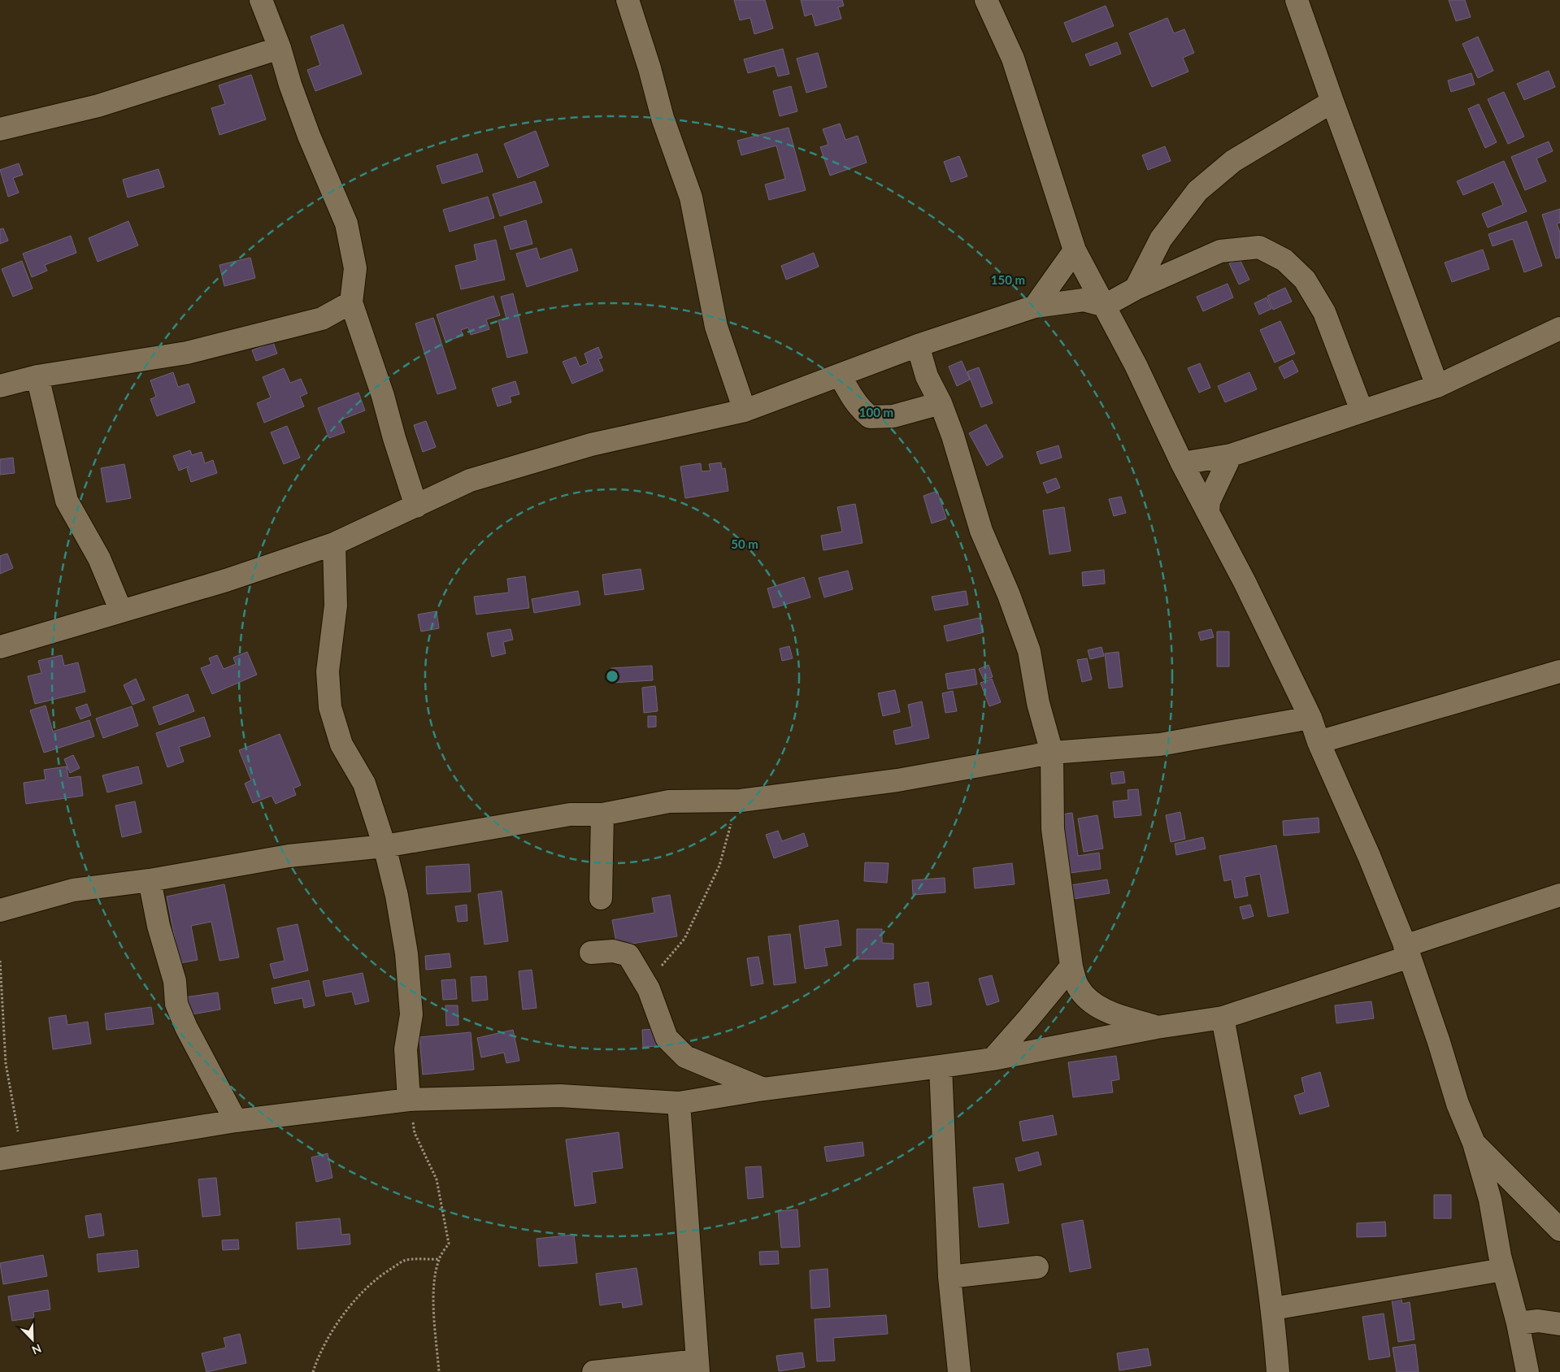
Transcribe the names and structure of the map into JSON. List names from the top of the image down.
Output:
{
  "north": "bottom right",
  "rings": ["150 m", "100 m", "50 m"]
}
